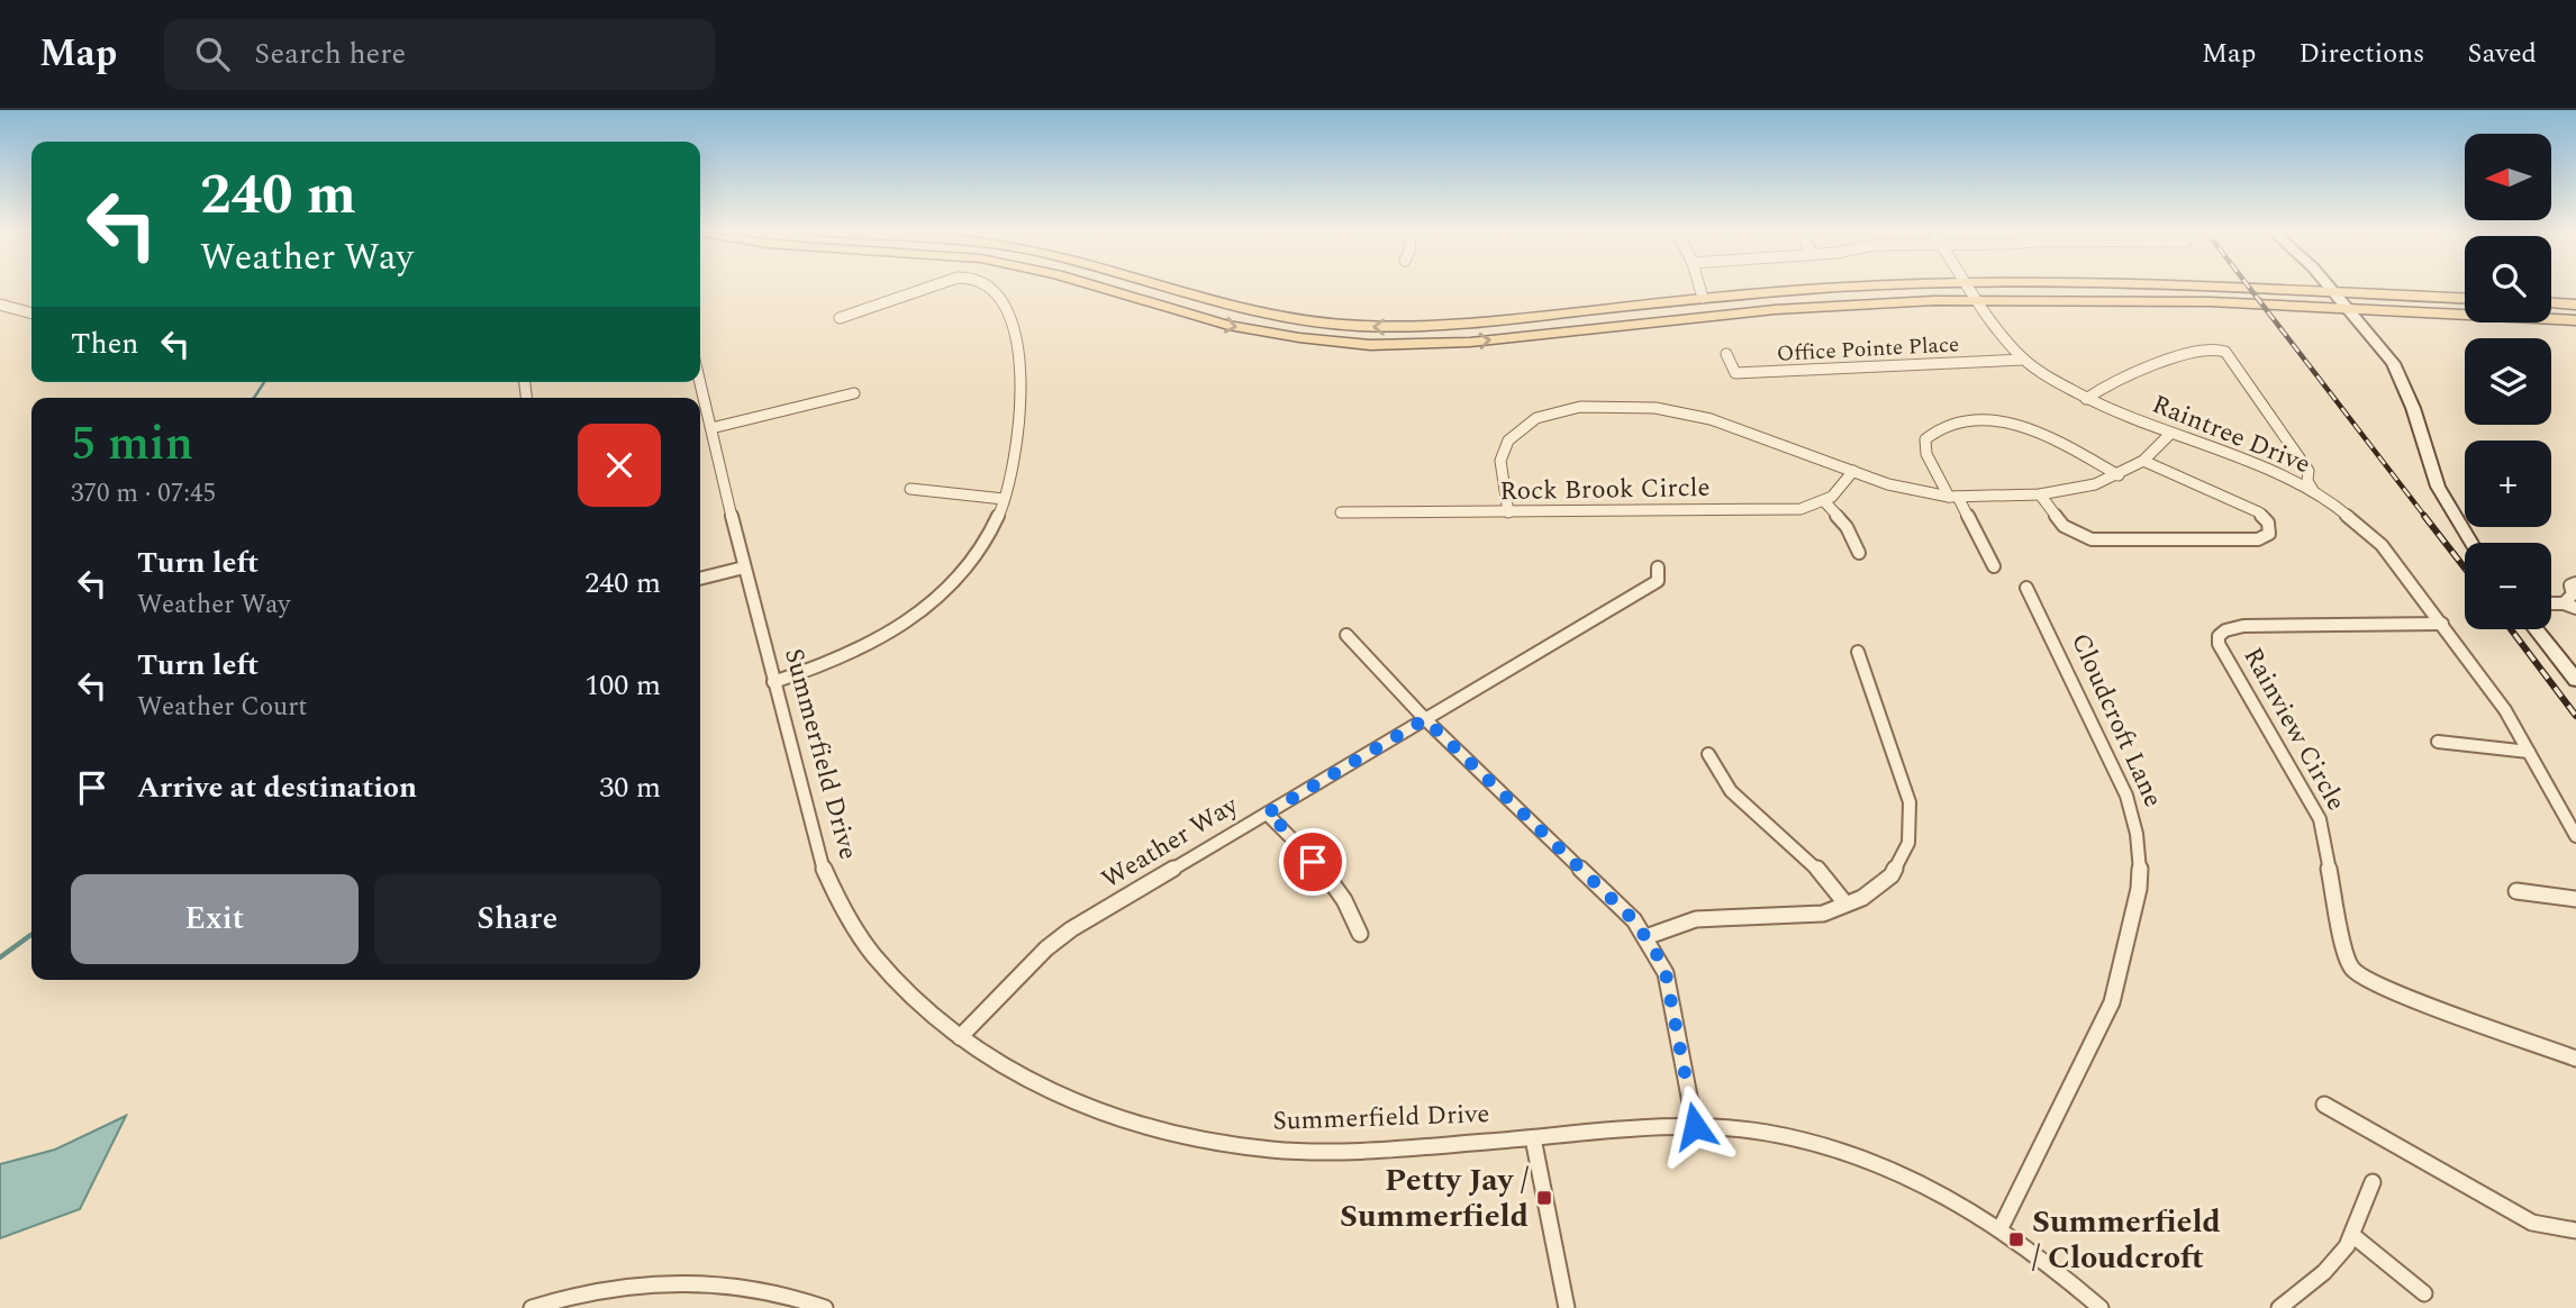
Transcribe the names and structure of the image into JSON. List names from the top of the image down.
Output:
{
  "streets": {
    "street": [
      "Office Pointe Place",
      "Raintree Drive",
      "Rock Brook Circle",
      "Cloudcroft Lane",
      "Rainview Circle",
      "Summerfield Drive",
      "Weather Way"
    ]
  },
  "crossings": [
    ["Office Pointe Place", "Raintree Drive"],
    ["Raintree Drive", "Rainview Circle"],
    ["Cloudcroft Lane", "Summerfield Drive"],
    ["Summerfield Drive", "Weather Way"]
  ],
  "places": {
    "transit": ["Petty Jay / Summerfield", "Summerfield / Cloudcroft"]
  },
  "north": "left",
  "page": {
    "header": "Map",
    "search": "Search here",
    "nav": ["Map", "Directions", "Saved"],
    "map_buttons": ["+", "−"],
    "turn": ["240 m", "Weather Way"],
    "then": "Then",
    "heading": ["5 min", "370 m · 07:45"],
    "list": [
      {
        "name": "Turn left",
        "note": "Weather Way",
        "value": "240 m"
      },
      {
        "name": "Turn left",
        "note": "Weather Court",
        "value": "100 m"
      },
      {
        "name": "Arrive at destination",
        "value": "30 m"
      }
    ],
    "buttons": ["Exit", "Share"]
  }
}
